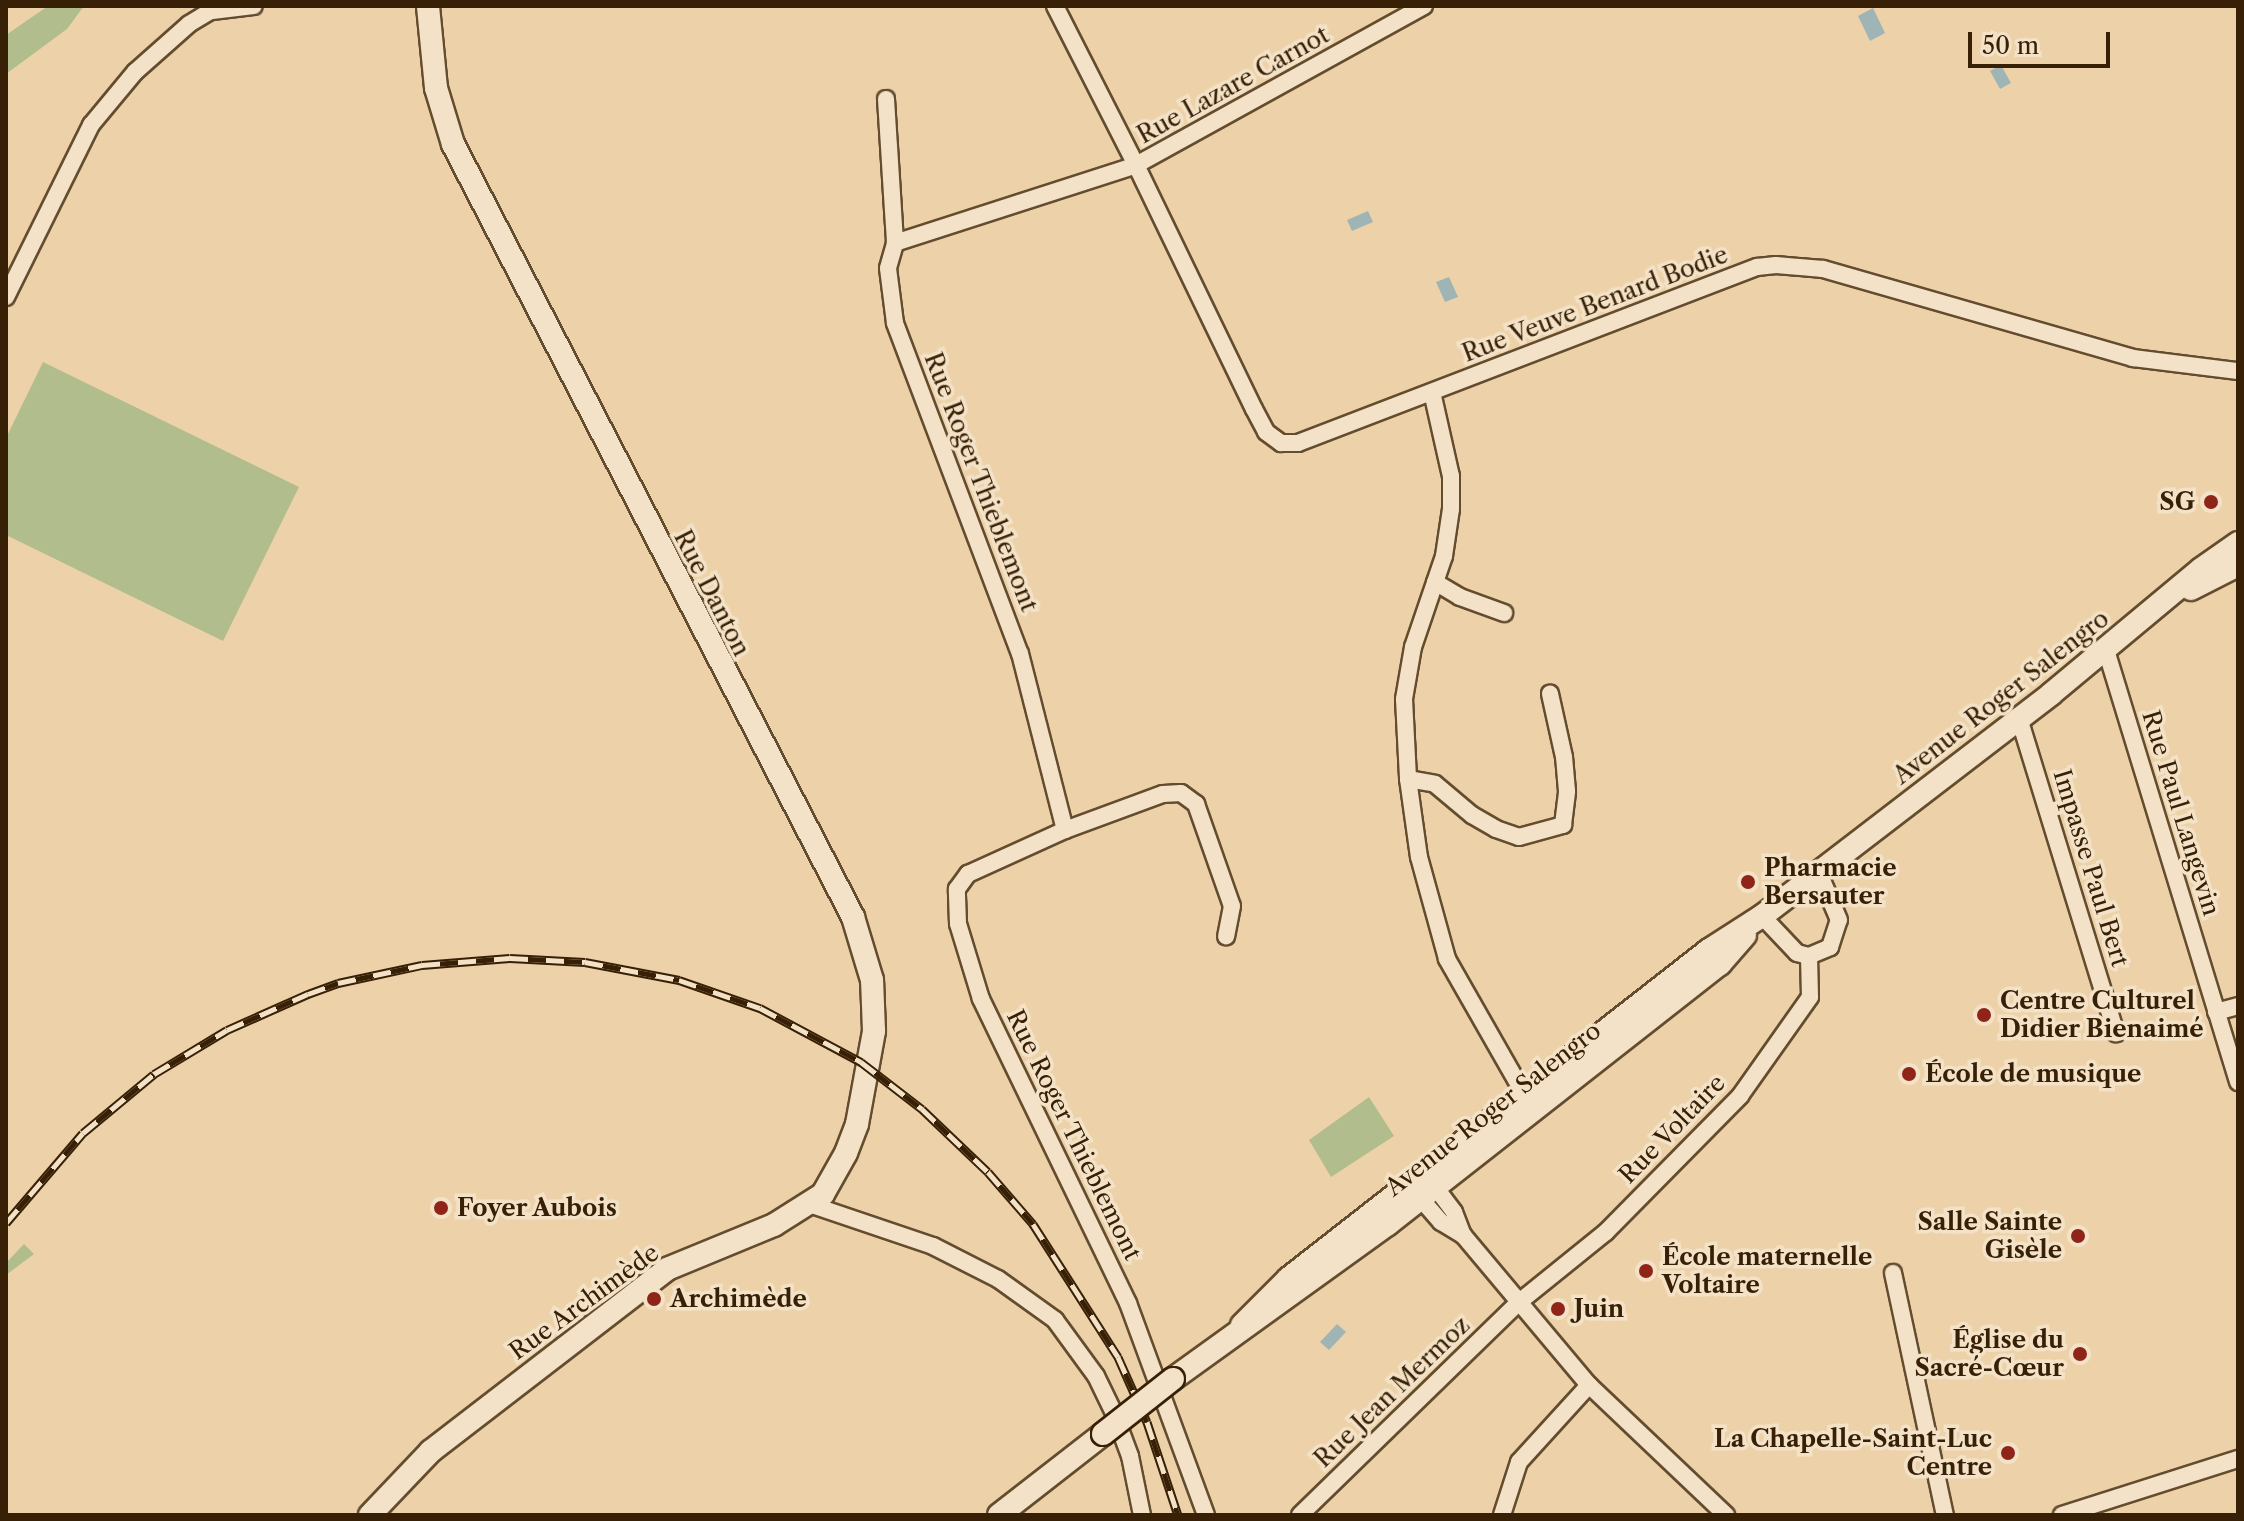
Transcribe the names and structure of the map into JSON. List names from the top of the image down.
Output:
{
  "streets": {
    "street": [
      "Rue Lazare Carnot",
      "Rue Veuve Benard Bodie",
      "Rue Roger Thieblemont",
      "Rue Danton",
      "Avenue Roger Salengro",
      "Rue Paul Langevin",
      "Impasse Paul Bert",
      "Rue Voltaire",
      "Rue Archimède",
      "Rue Jean Mermoz"
    ]
  },
  "crossings": [
    ["Rue Lazare Carnot", "Rue Veuve Benard Bodie"],
    ["Rue Danton", "Rue Archimède"],
    ["Avenue Roger Salengro", "Rue Paul Langevin"],
    ["Avenue Roger Salengro", "Impasse Paul Bert"],
    ["Rue Voltaire", "Rue Jean Mermoz"]
  ],
  "places": [
    "SG",
    "Pharmacie Bersauter",
    "Centre Culturel Didier Bienaimé",
    "École de musique",
    "Foyer Aubois",
    "Salle Sainte Gisèle",
    "École maternelle Voltaire",
    "Archimède",
    "Juin",
    "Église du Sacré-Cœur",
    "La Chapelle-Saint-Luc Centre"
  ],
  "scale_bar": "50 m"
}
